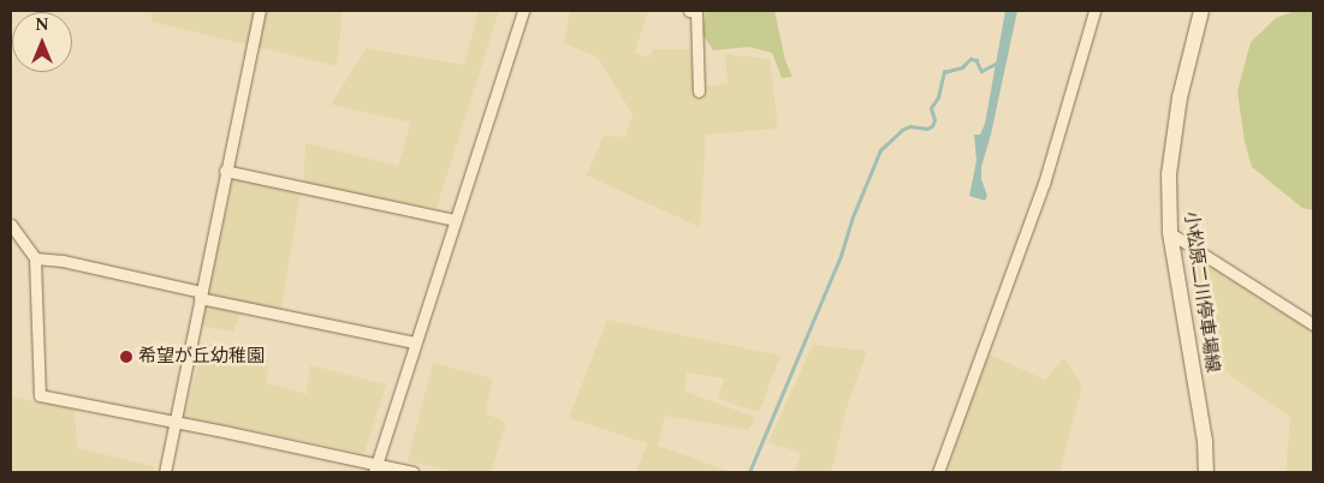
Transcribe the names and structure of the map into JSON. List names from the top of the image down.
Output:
{
  "streets": {
    "main road": ["小松原二川停車場線"]
  },
  "places": ["希望が丘幼稚園"],
  "north": "top"
}
